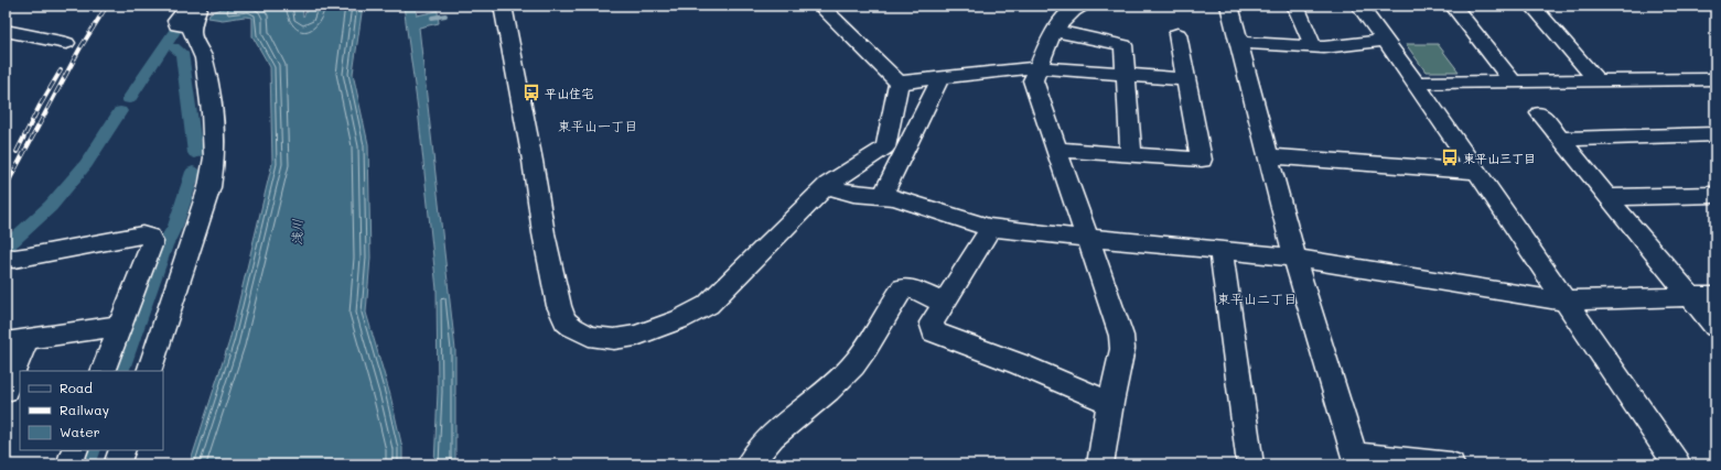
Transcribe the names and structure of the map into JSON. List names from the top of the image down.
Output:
{
  "districts": ["東平山一丁目", "東平山二丁目"],
  "water": ["浅川"],
  "places": {
    "bus stop": ["平山住宅", "東平山三丁目"]
  },
  "legend": ["Road", "Railway", "Water"]
}
